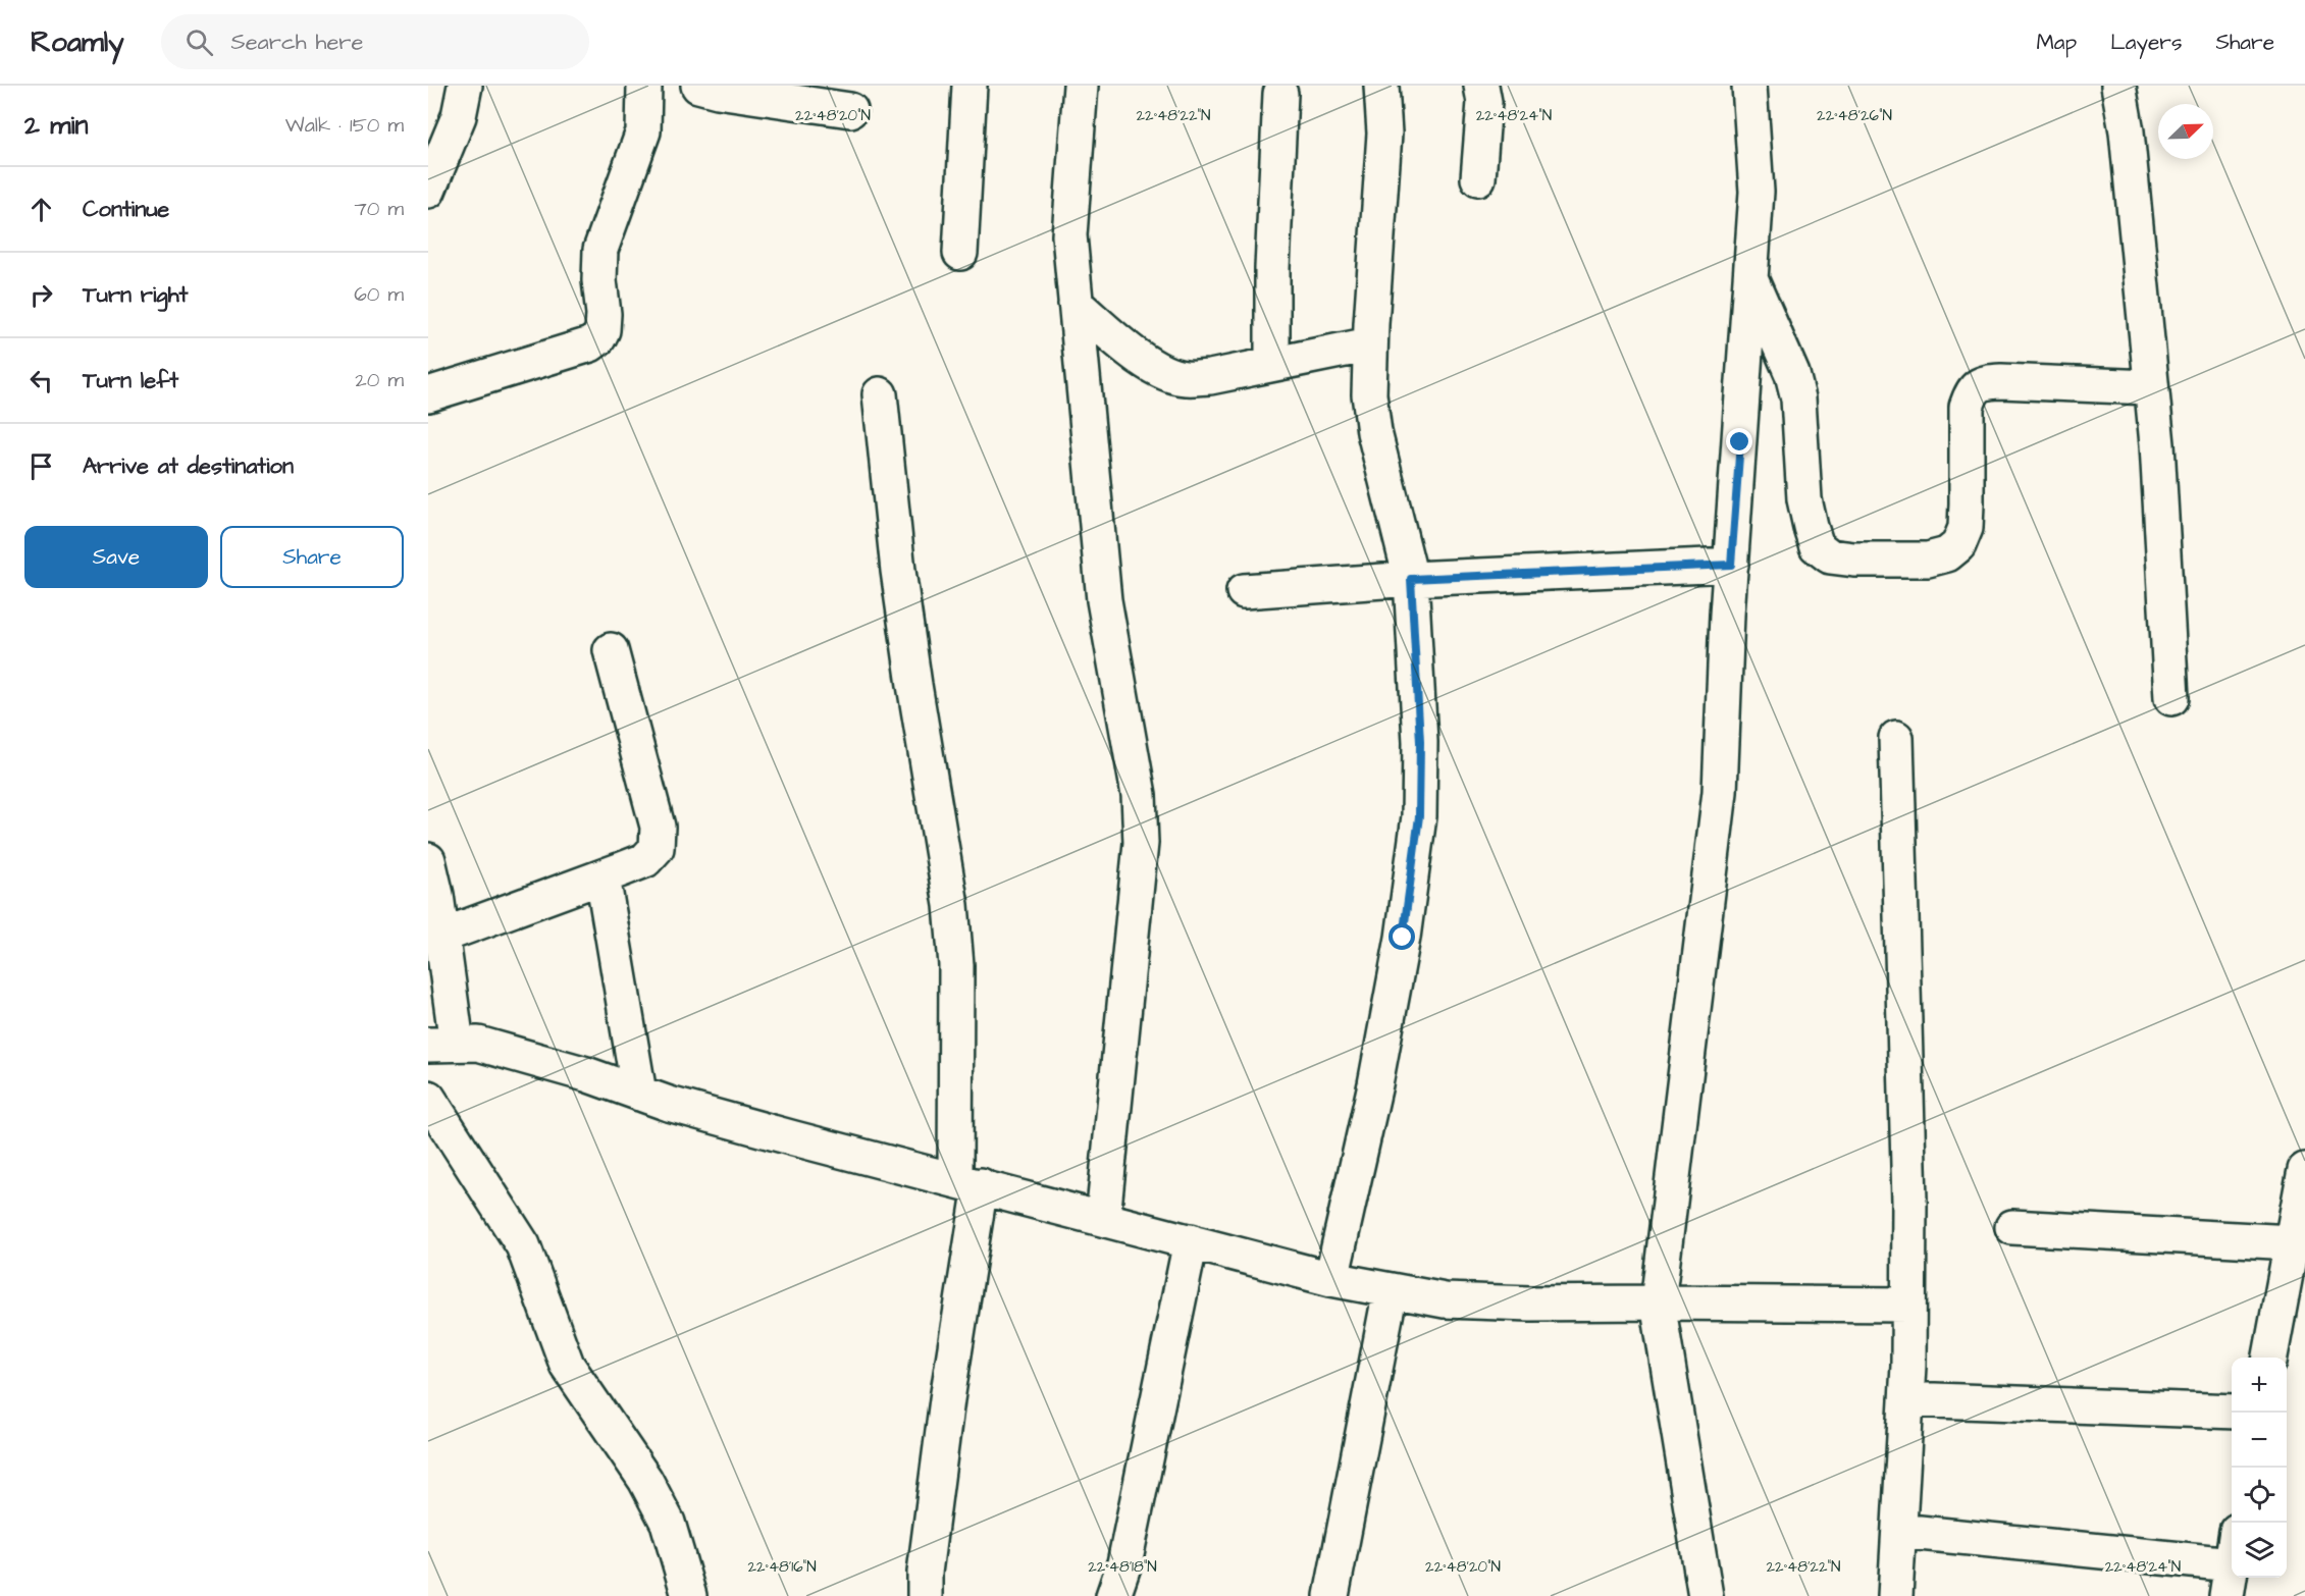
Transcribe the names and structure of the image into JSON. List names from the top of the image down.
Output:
{
  "north": "top right",
  "page": {
    "header": "Roamly",
    "search": "Search here",
    "nav": ["Map", "Layers", "Share"],
    "heading": ["2 min", "Walk · 150 m"],
    "list": [
      ["Continue", "70 m"],
      ["Turn right", "60 m"],
      ["Turn left", "20 m"],
      "Arrive at destination"
    ],
    "buttons": ["Save", "Share"],
    "map_buttons": ["+", "−"]
  },
  "coordinates": [
    "22°48'20\"N",
    "22°48'22\"N",
    "22°48'24\"N",
    "22°48'26\"N",
    "22°48'16\"N",
    "22°48'18\"N"
  ]
}
